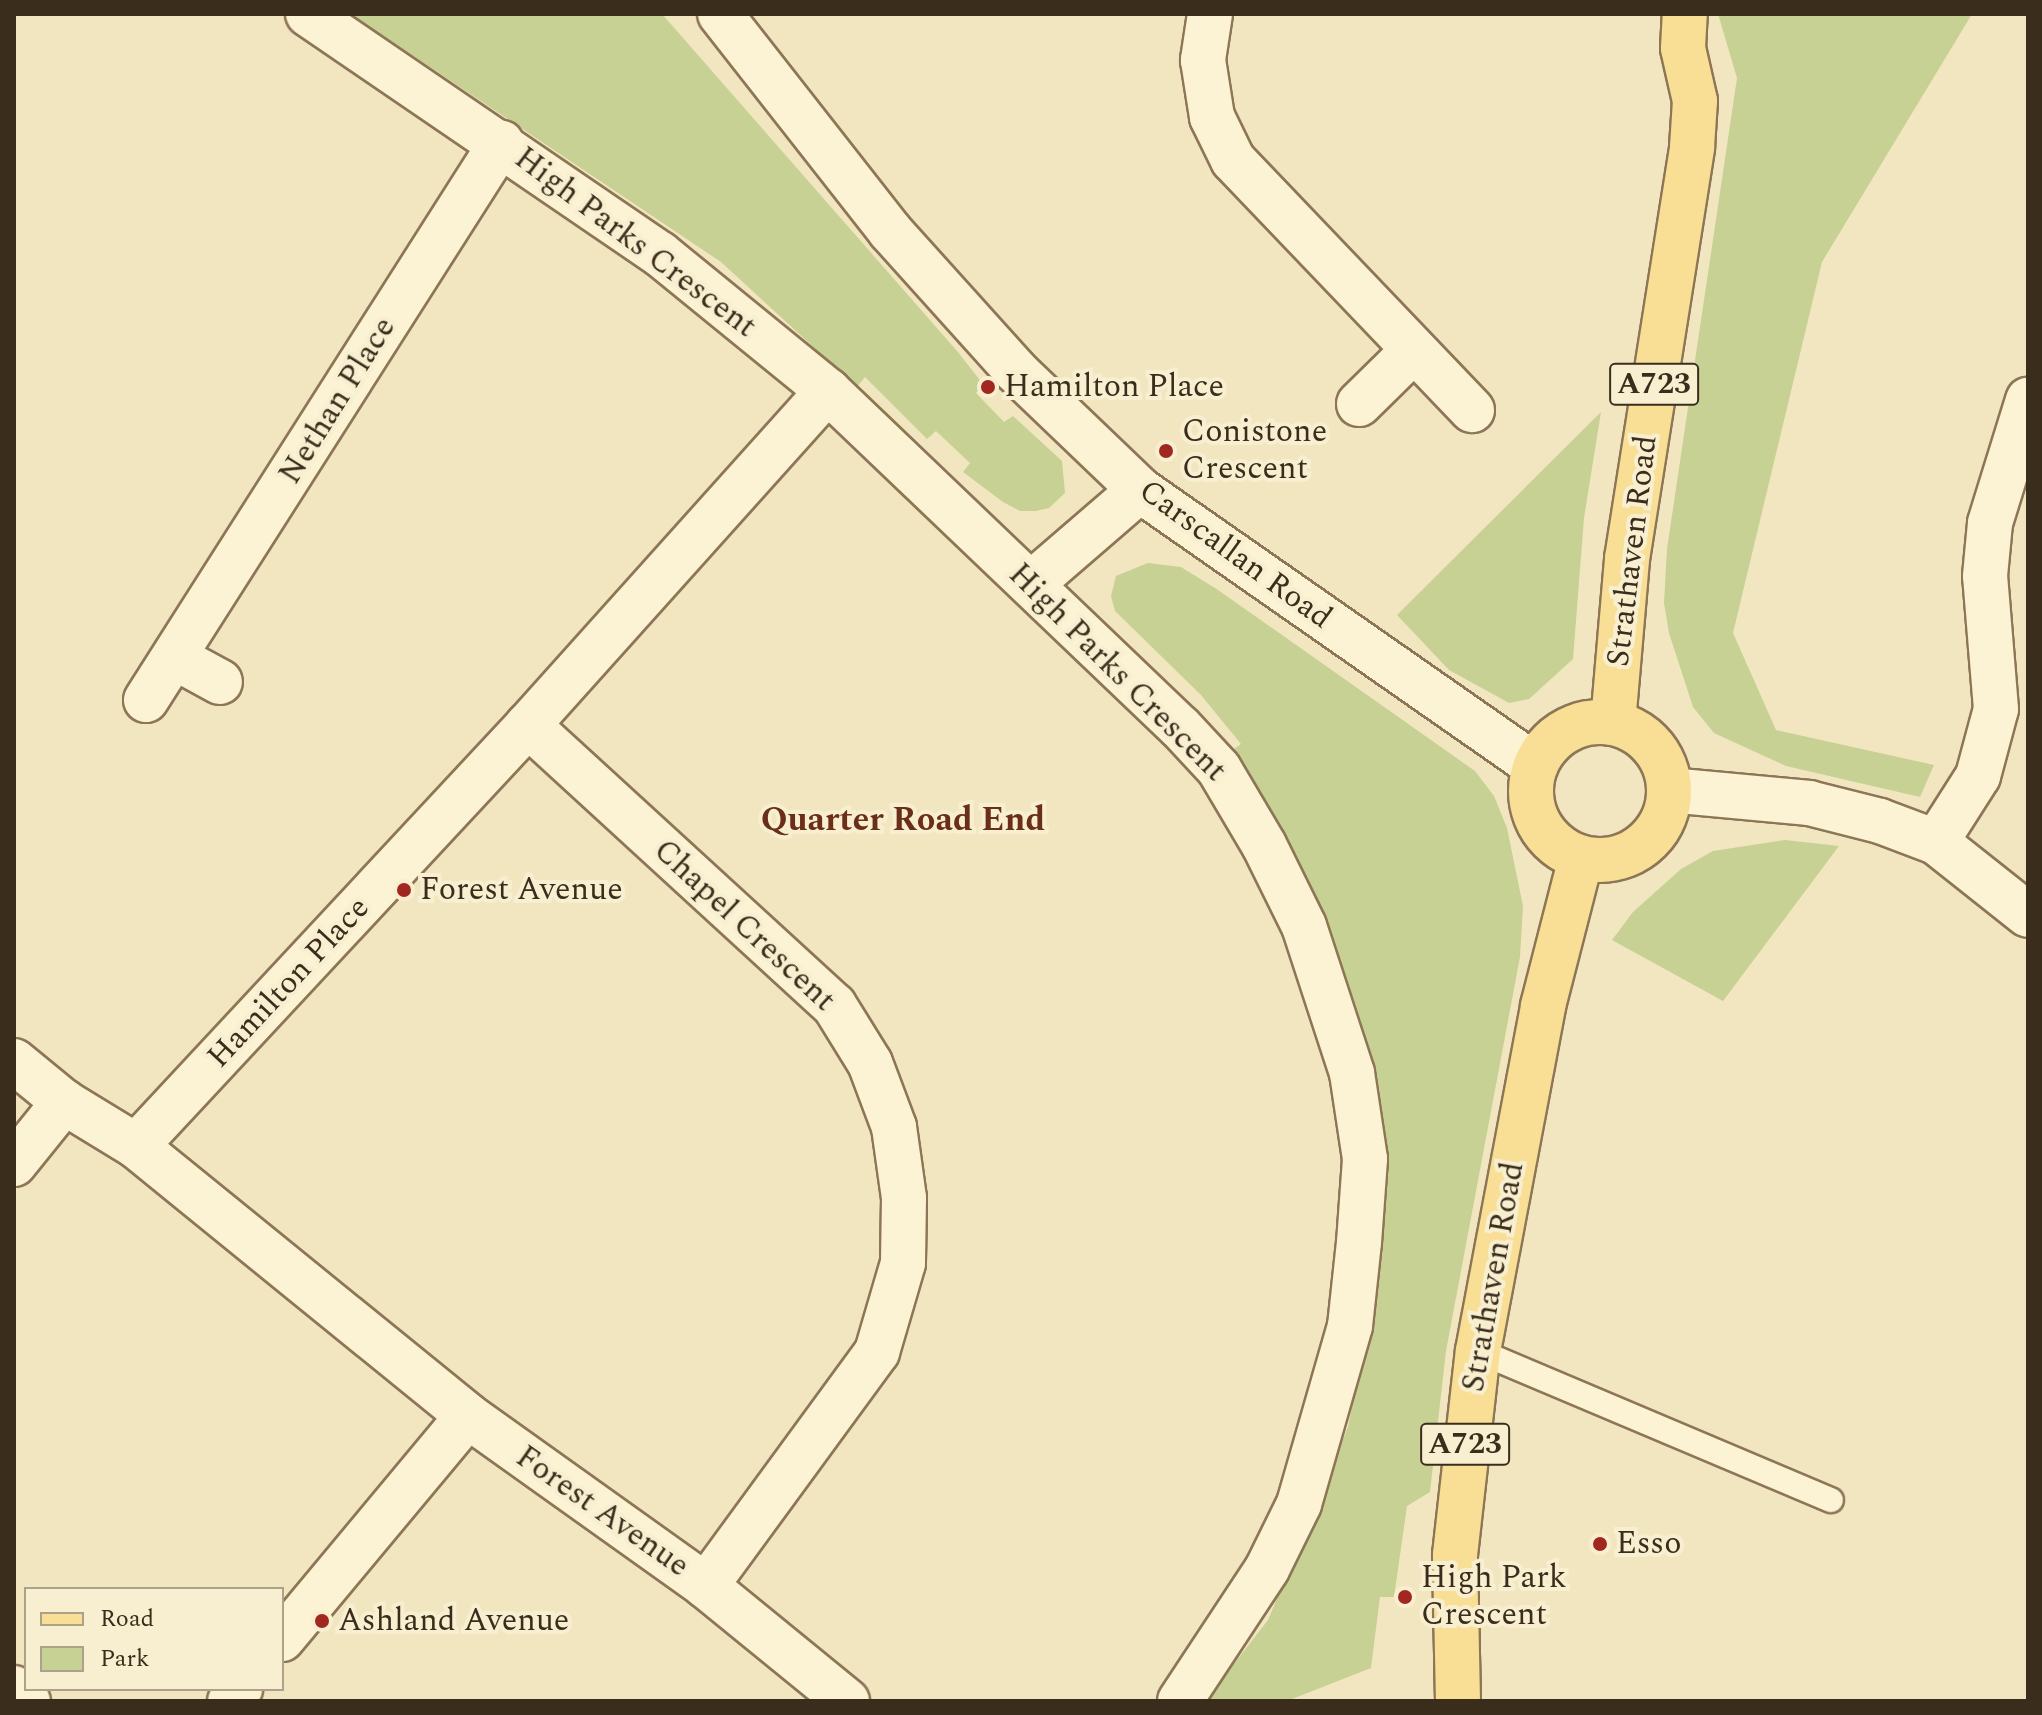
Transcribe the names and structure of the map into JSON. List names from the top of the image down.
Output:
{
  "streets": {
    "main road": ["A723", "Strathaven Road"],
    "street": [
      "High Parks Crescent",
      "Nethan Place",
      "Carscallan Road",
      "Chapel Crescent",
      "Hamilton Place",
      "Forest Avenue"
    ]
  },
  "crossings": [
    ["High Parks Crescent", "Nethan Place"],
    ["High Parks Crescent", "Hamilton Place"],
    ["Strathaven Road", "Carscallan Road"],
    ["Chapel Crescent", "Hamilton Place"],
    ["Chapel Crescent", "Forest Avenue"],
    ["Hamilton Place", "Forest Avenue"]
  ],
  "districts": ["Quarter Road End"],
  "places": [
    "Hamilton Place",
    "Conistone Crescent",
    "Forest Avenue",
    "Esso",
    "High Park Crescent",
    "Ashland Avenue"
  ],
  "legend": ["Road", "Park"]
}
